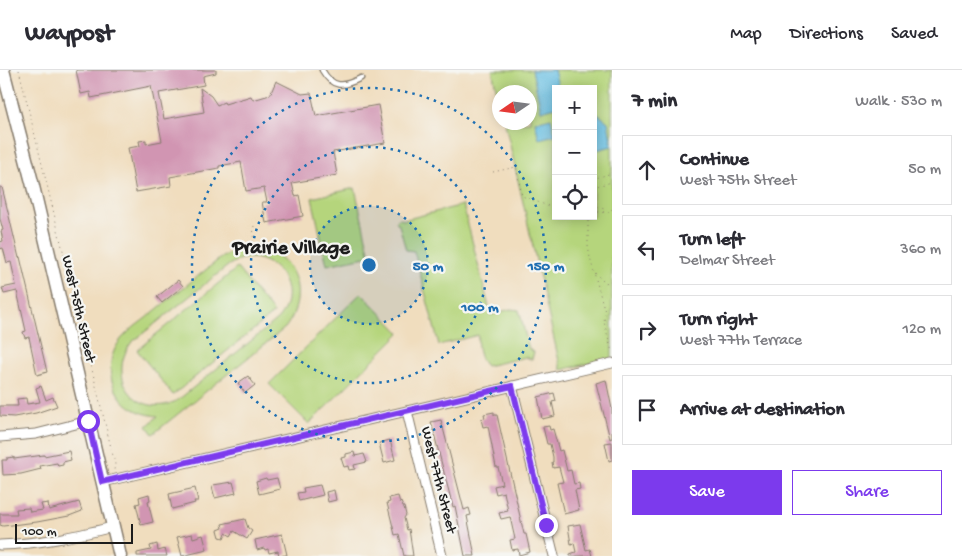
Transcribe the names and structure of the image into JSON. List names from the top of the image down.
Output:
{
  "streets": {
    "main road": ["West 75th Street"],
    "street": ["West 77th Street"]
  },
  "districts": ["Prairie Village"],
  "scale_bar": "100 m",
  "north": "left",
  "page": {
    "header": "Waypost",
    "nav": ["Map", "Directions", "Saved"],
    "heading": ["7 min", "Walk · 530 m"],
    "map_buttons": ["+", "−"],
    "list": [
      ["Continue", "West 75th Street", "50 m"],
      ["Turn left", "Delmar Street", "360 m"],
      ["Turn right", "West 77th Terrace", "120 m"],
      "Arrive at destination"
    ],
    "buttons": ["Save", "Share"],
    "scale": "100 m"
  },
  "rings": ["50 m", "150 m", "100 m"]
}
